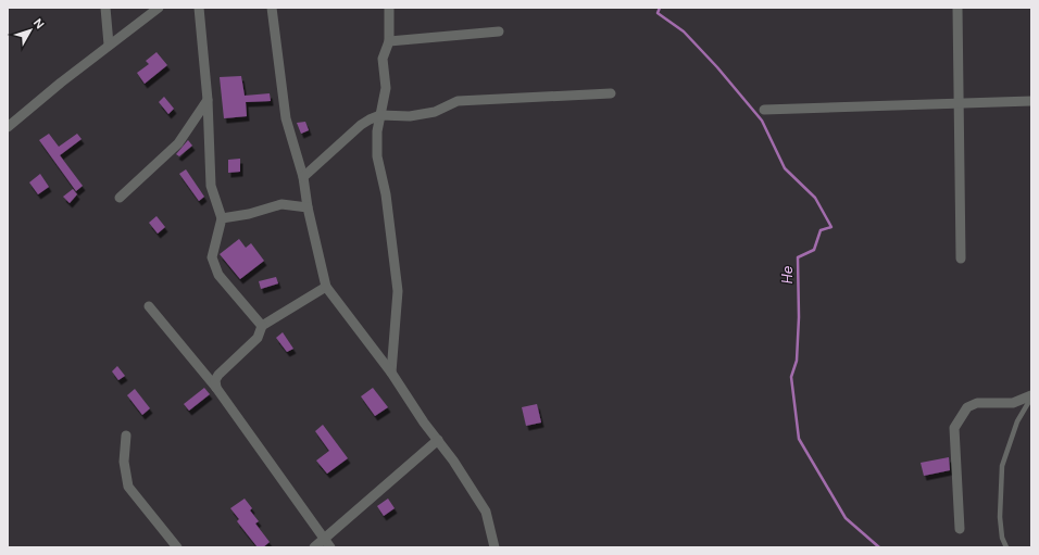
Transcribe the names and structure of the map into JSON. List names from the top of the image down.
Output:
{
  "water": ["He"],
  "north": "top right"
}
